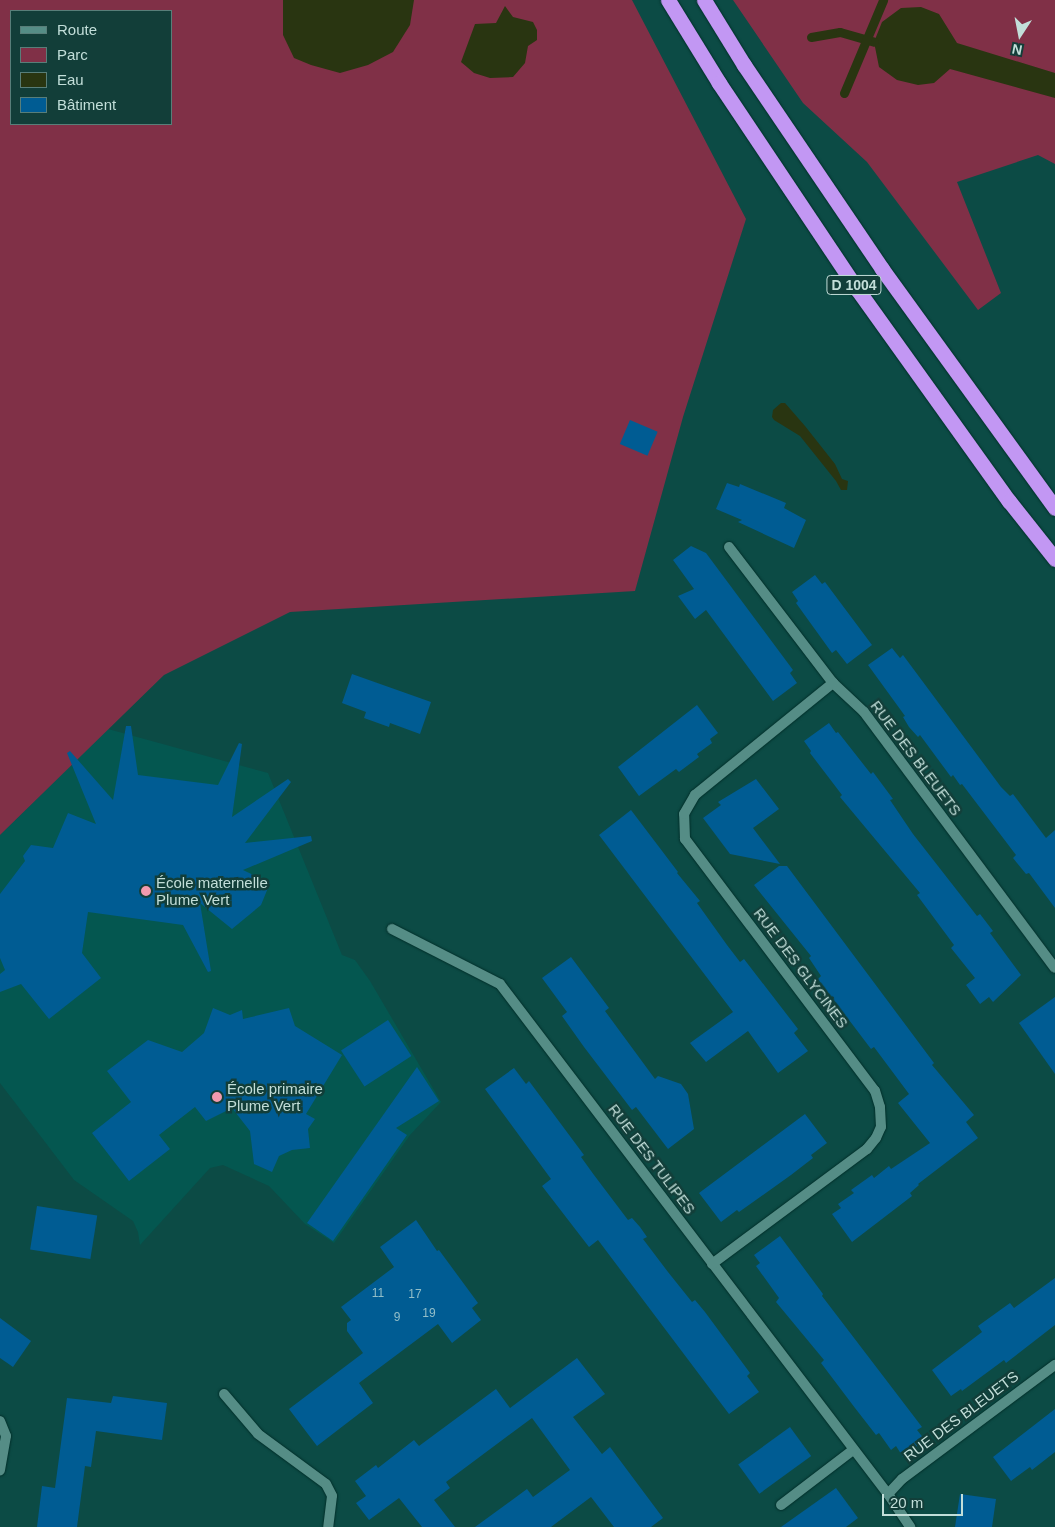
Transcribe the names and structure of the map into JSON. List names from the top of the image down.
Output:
{
  "streets": {
    "highway": ["D 1004"],
    "street": ["RUE DES BLEUETS", "RUE DES GLYCINES", "RUE DES TULIPES"]
  },
  "crossings": [
    ["RUE DES BLEUETS", "RUE DES GLYCINES"],
    ["RUE DES BLEUETS", "RUE DES TULIPES"],
    ["RUE DES GLYCINES", "RUE DES TULIPES"]
  ],
  "places": ["École maternelle Plume Vert", "École primaire Plume Vert"],
  "house_numbers": [
    "11",
    "17",
    "19",
    "9"
  ],
  "legend": [
    "Route",
    "Parc",
    "Eau",
    "Bâtiment"
  ],
  "scale_bar": "20 m",
  "north": "bottom"
}
